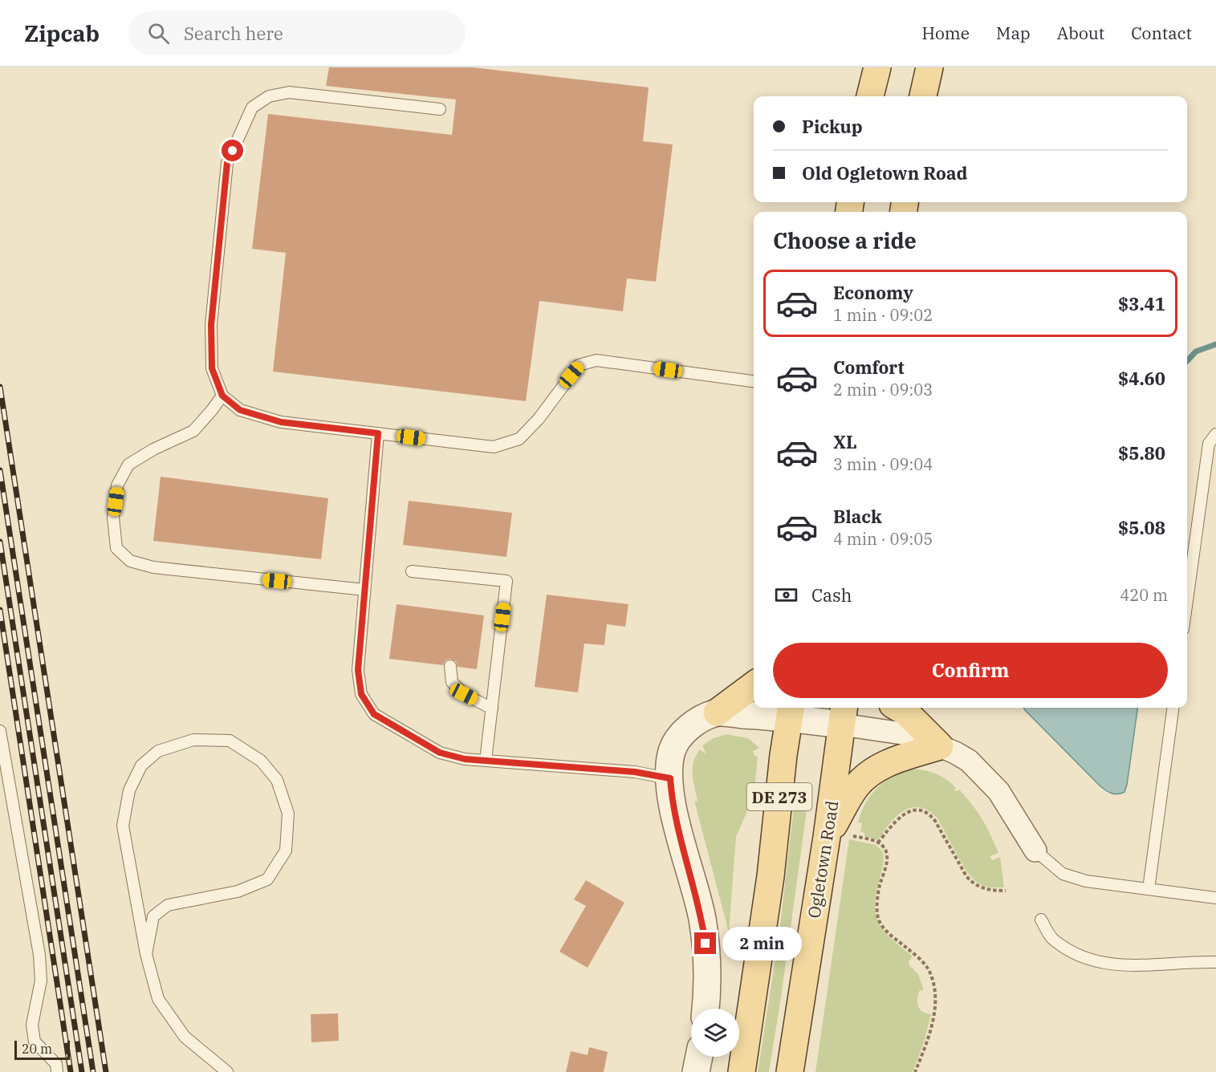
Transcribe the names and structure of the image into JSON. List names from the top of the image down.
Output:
{
  "streets": {
    "main road": ["DE 273", "Ogletown Road"]
  },
  "scale_bar": "20 m",
  "page": {
    "header": "Zipcab",
    "search": "Search here",
    "nav": [
      "Home",
      "Map",
      "About",
      "Contact"
    ],
    "banner": ["Pickup", "Old Ogletown Road"],
    "heading": "Choose a ride",
    "list": [
      {
        "name": "Economy",
        "note": "1 min · 09:02",
        "value": "$3.41"
      },
      {
        "name": "Comfort",
        "note": "2 min · 09:03",
        "value": "$4.60"
      },
      {
        "name": "XL",
        "note": "3 min · 09:04",
        "value": "$5.80"
      },
      {
        "name": "Black",
        "note": "4 min · 09:05",
        "value": "$5.08"
      }
    ],
    "pay": ["Cash", "420 m"],
    "buttons": "Confirm",
    "bubble": "2 min",
    "scale": "20 m"
  }
}
